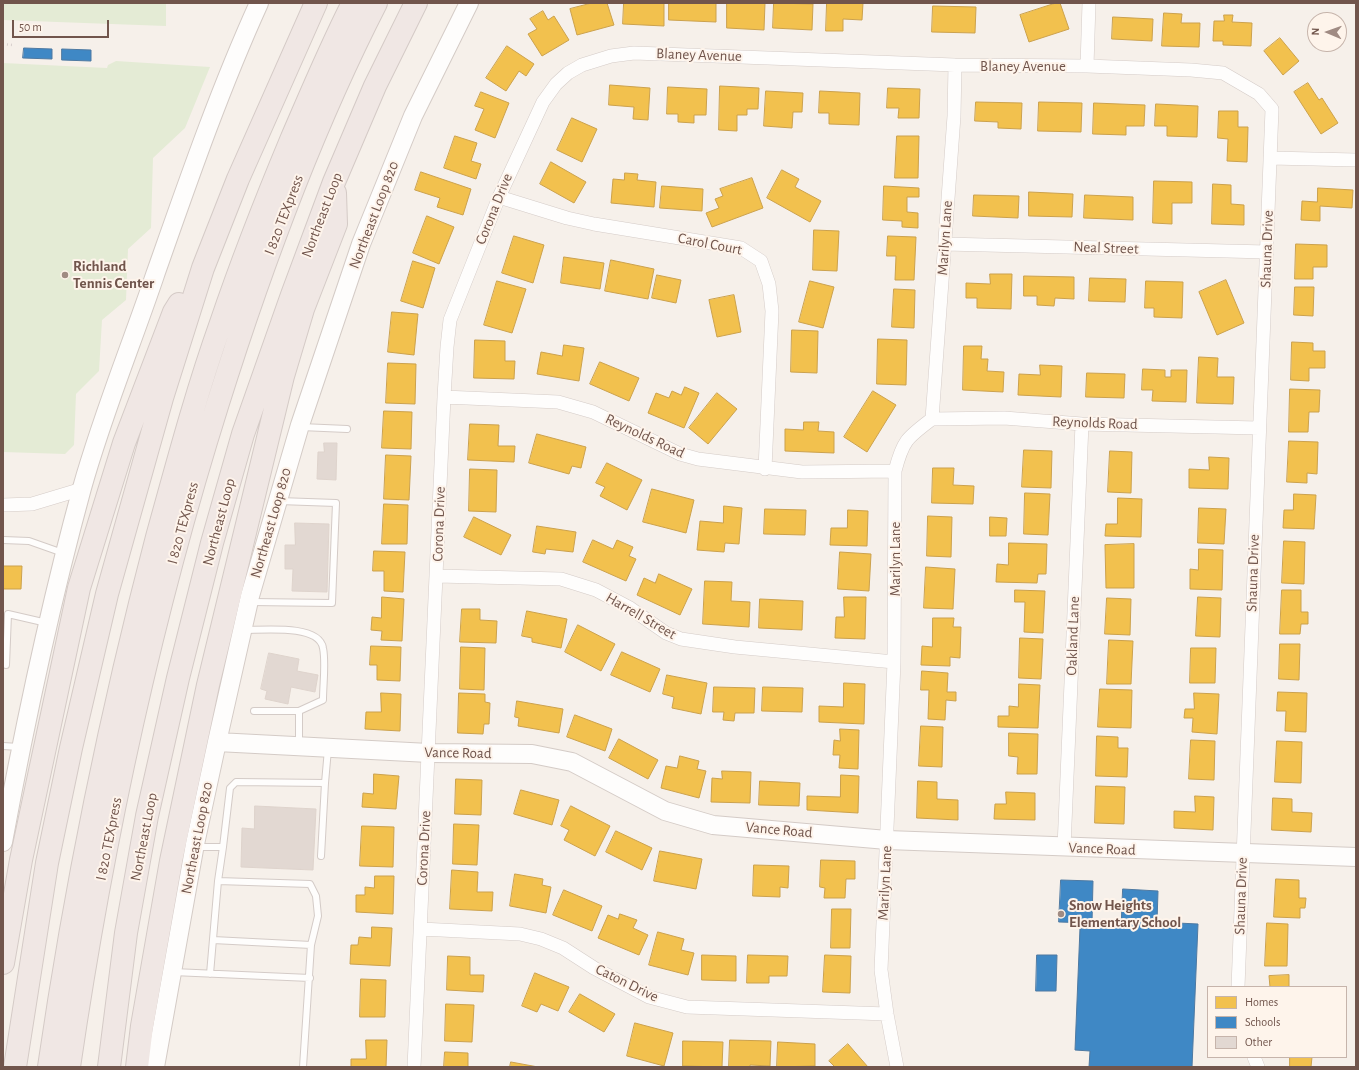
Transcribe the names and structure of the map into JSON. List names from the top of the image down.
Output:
{
  "streets": {
    "highway": ["I 820 TEXpress", "Northeast Loop"],
    "main road": ["Northeast Loop 820", "Vance Road"],
    "street": [
      "Blaney Avenue",
      "Corona Drive",
      "Marilyn Lane",
      "Carol Court",
      "Neal Street",
      "Shauna Drive",
      "Reynolds Road",
      "Harrell Street",
      "Oakland Lane",
      "Caton Drive"
    ]
  },
  "crossings": [
    ["Blaney Avenue", "Corona Drive"],
    ["Blaney Avenue", "Marilyn Lane"],
    ["Blaney Avenue", "Shauna Drive"],
    ["Corona Drive", "Carol Court"],
    ["Corona Drive", "Reynolds Road"],
    ["Corona Drive", "Harrell Street"],
    ["Corona Drive", "Vance Road"],
    ["Corona Drive", "Caton Drive"],
    ["Northeast Loop 820", "Vance Road"],
    ["Marilyn Lane", "Neal Street"],
    ["Marilyn Lane", "Reynolds Road"],
    ["Marilyn Lane", "Harrell Street"],
    ["Marilyn Lane", "Vance Road"],
    ["Marilyn Lane", "Caton Drive"],
    ["Carol Court", "Reynolds Road"],
    ["Neal Street", "Shauna Drive"],
    ["Shauna Drive", "Reynolds Road"],
    ["Shauna Drive", "Vance Road"],
    ["Reynolds Road", "Oakland Lane"],
    ["Oakland Lane", "Vance Road"]
  ],
  "places": ["Richland Tennis Center", "Snow Heights Elementary School"],
  "legend": ["Homes", "Schools", "Other"],
  "scale_bar": "50 m",
  "north": "left"
}
